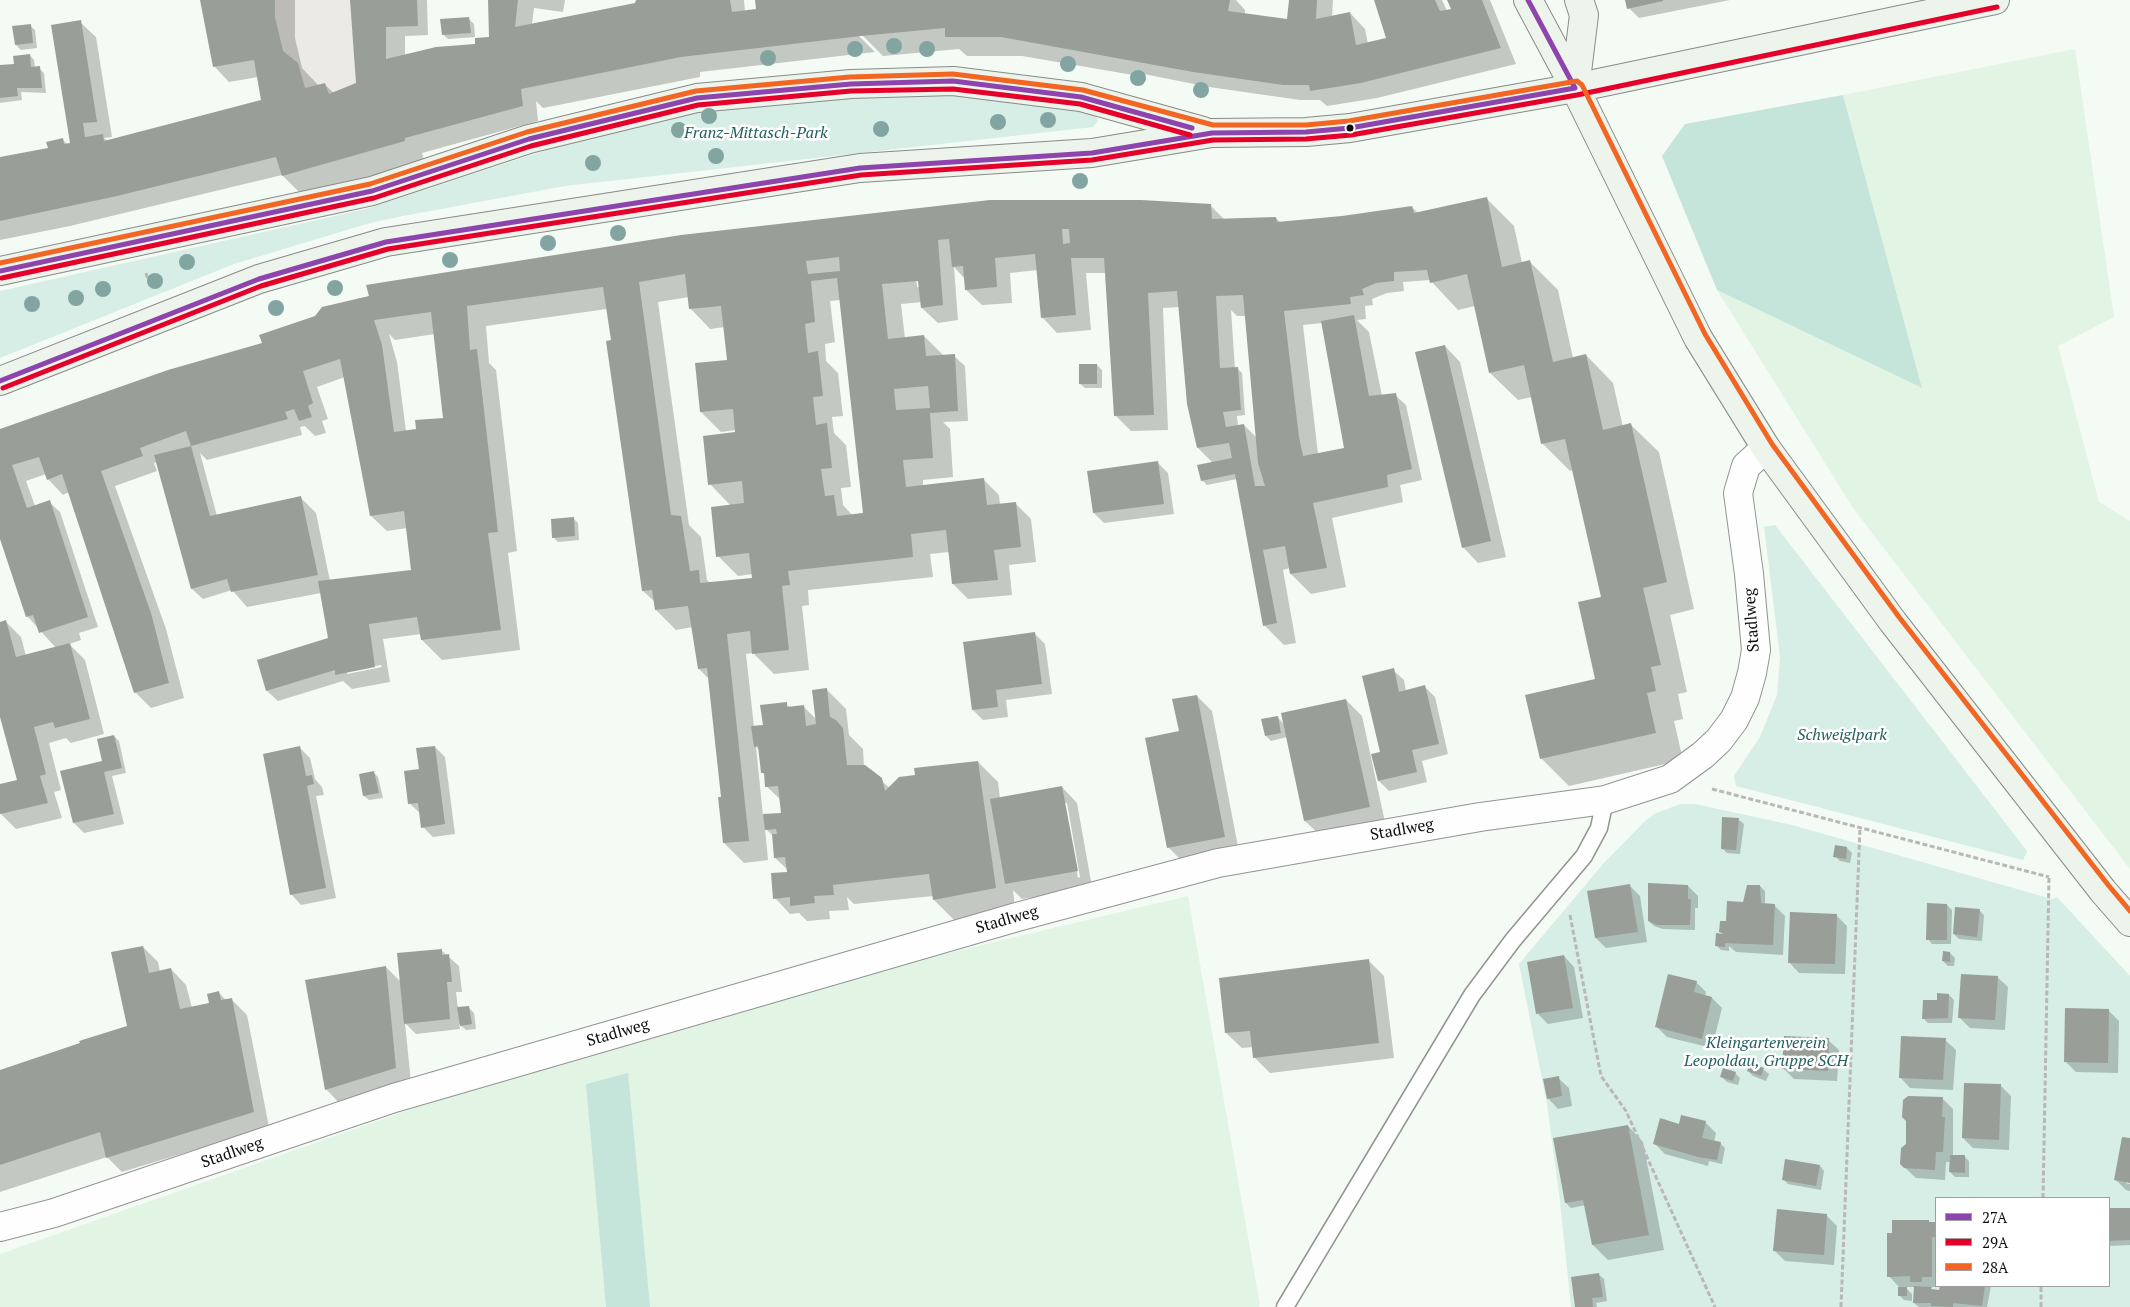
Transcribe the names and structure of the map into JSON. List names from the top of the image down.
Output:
{
  "streets": {
    "street": ["Stadlweg"]
  },
  "parks": ["Franz-Mittasch-Park", "Schweiglpark", "Kleingartenverein Leopoldau, Gruppe SCH"],
  "lines": ["transit line 27A", "transit line 29A", "transit line 28A"],
  "legend": ["27A", "29A", "28A"]
}
